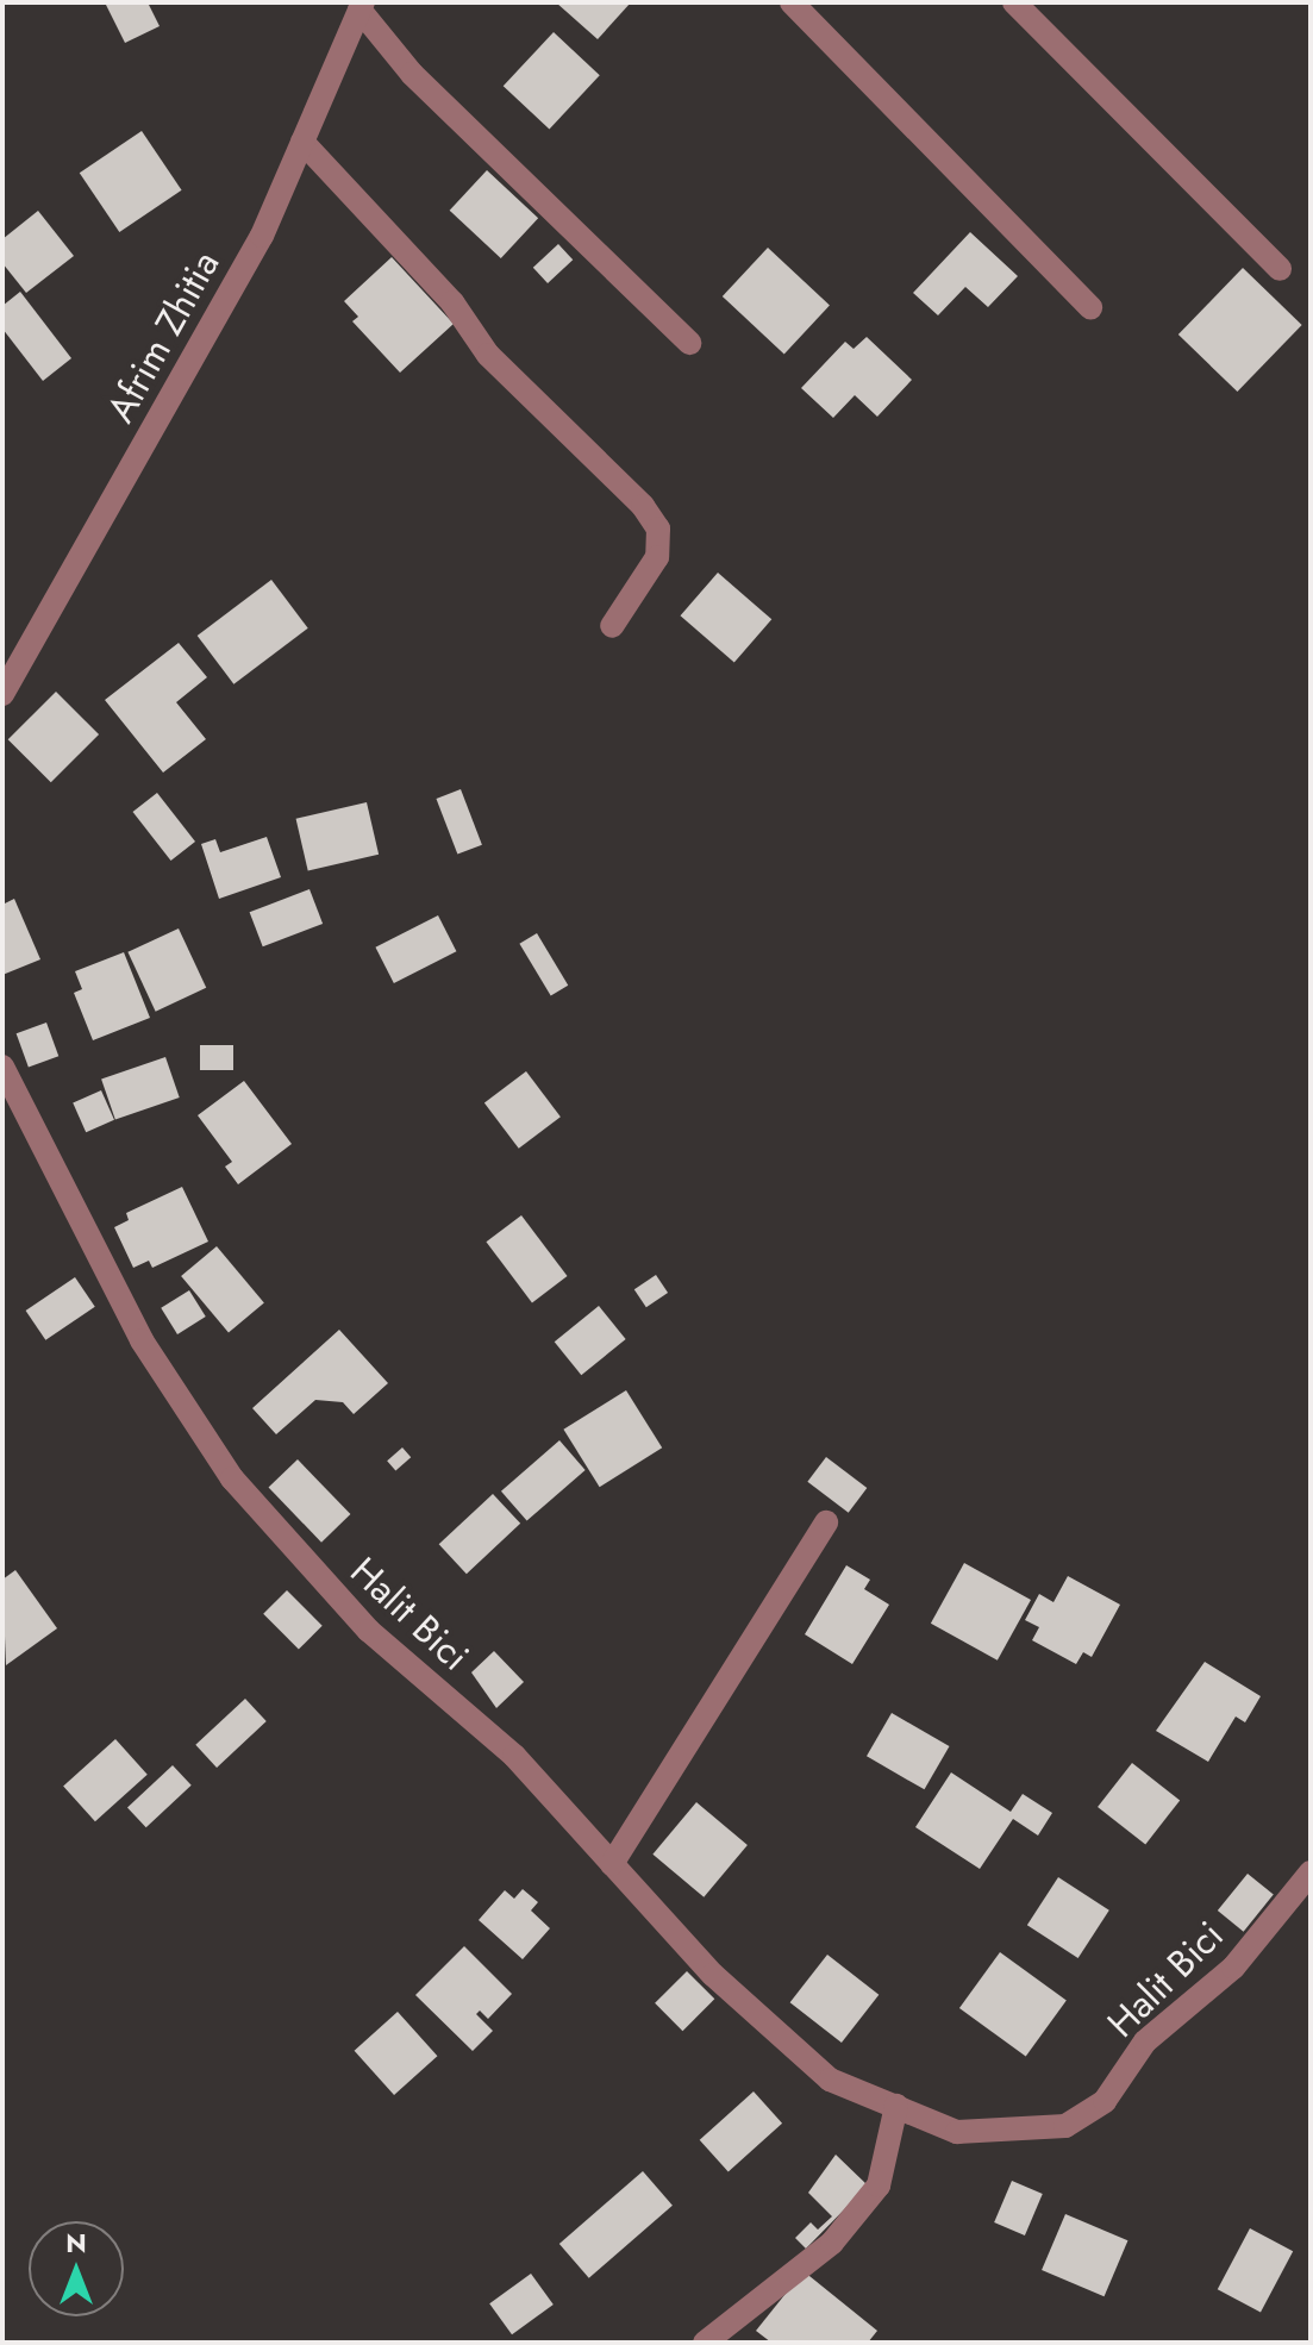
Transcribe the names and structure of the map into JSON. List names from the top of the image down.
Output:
{
  "streets": {
    "street": ["Afrim Zhitia", "Halit Bici"]
  },
  "north": "top"
}
